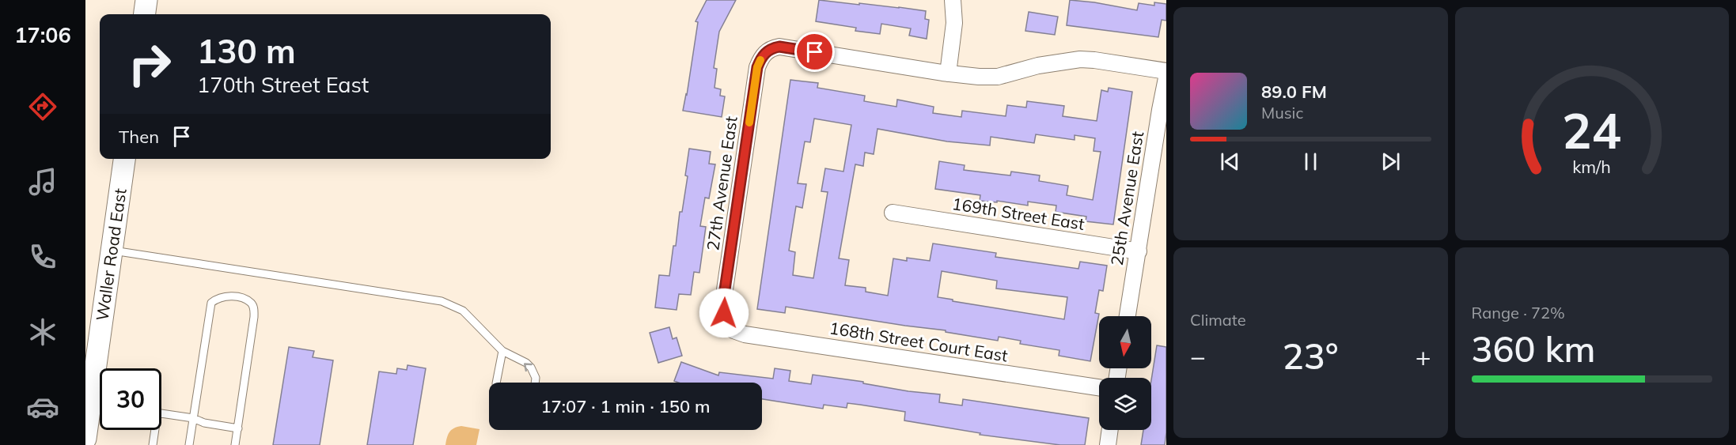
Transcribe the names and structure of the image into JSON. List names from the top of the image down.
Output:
{
  "streets": {
    "street": [
      "27th Avenue East",
      "25th Avenue East",
      "169th Street East",
      "Waller Road East",
      "168th Street Court East"
    ]
  },
  "crossings": [
    ["27th Avenue East", "168th Street Court East"],
    ["25th Avenue East", "169th Street East"]
  ],
  "north": "bottom",
  "page": {
    "tabs": "17:06",
    "turn": ["130 m", "170th Street East"],
    "song": ["89.0 FM", "Music"],
    "then": "Then",
    "tile": [
      "Climate",
      ["Range · 72%", "360 km"]
    ],
    "heat": ["−", "23°", "+"],
    "limit": "30",
    "trip": "17:07 · 1 min · 150 m",
    "gauge": ["24", "km/h"]
  }
}
